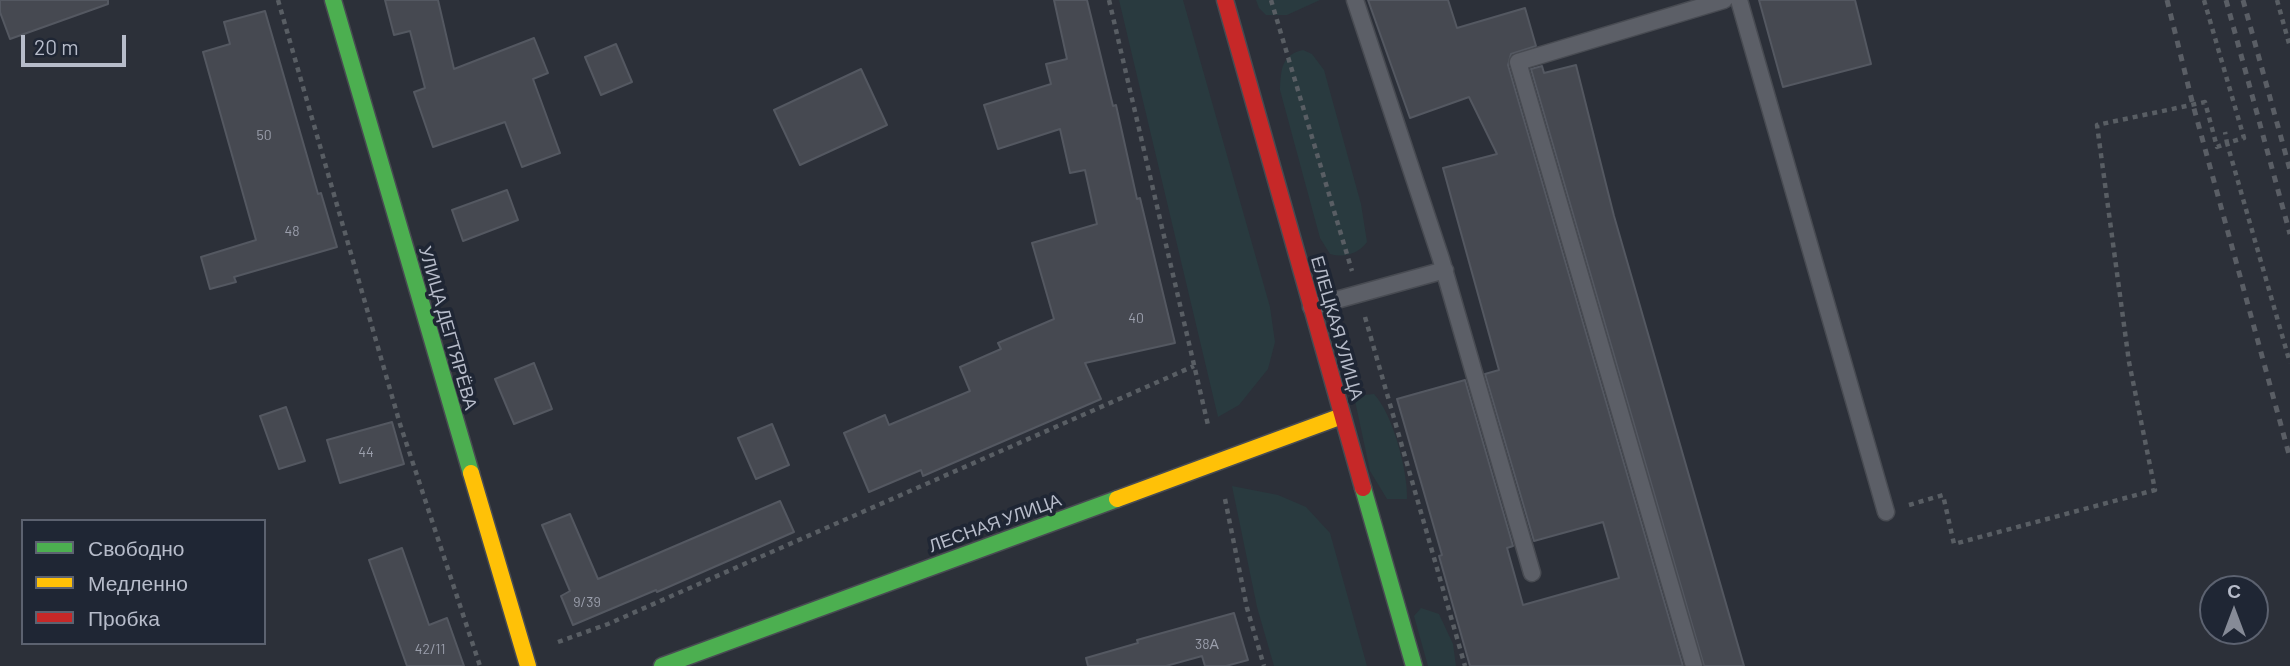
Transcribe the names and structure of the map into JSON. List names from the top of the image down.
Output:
{
  "streets": {
    "street": ["УЛИЦА ДЕГТЯРЁВА", "ЕЛЕЦКАЯ УЛИЦА", "ЛЕСНАЯ УЛИЦА"]
  },
  "crossings": [
    ["ЕЛЕЦКАЯ УЛИЦА", "ЛЕСНАЯ УЛИЦА"]
  ],
  "house_numbers": [
    "50",
    "48",
    "40",
    "44",
    "9/39",
    "38А",
    "42/11"
  ],
  "legend": ["Свободно", "Медленно", "Пробка"],
  "scale_bar": "20 m",
  "north": "top"
}
